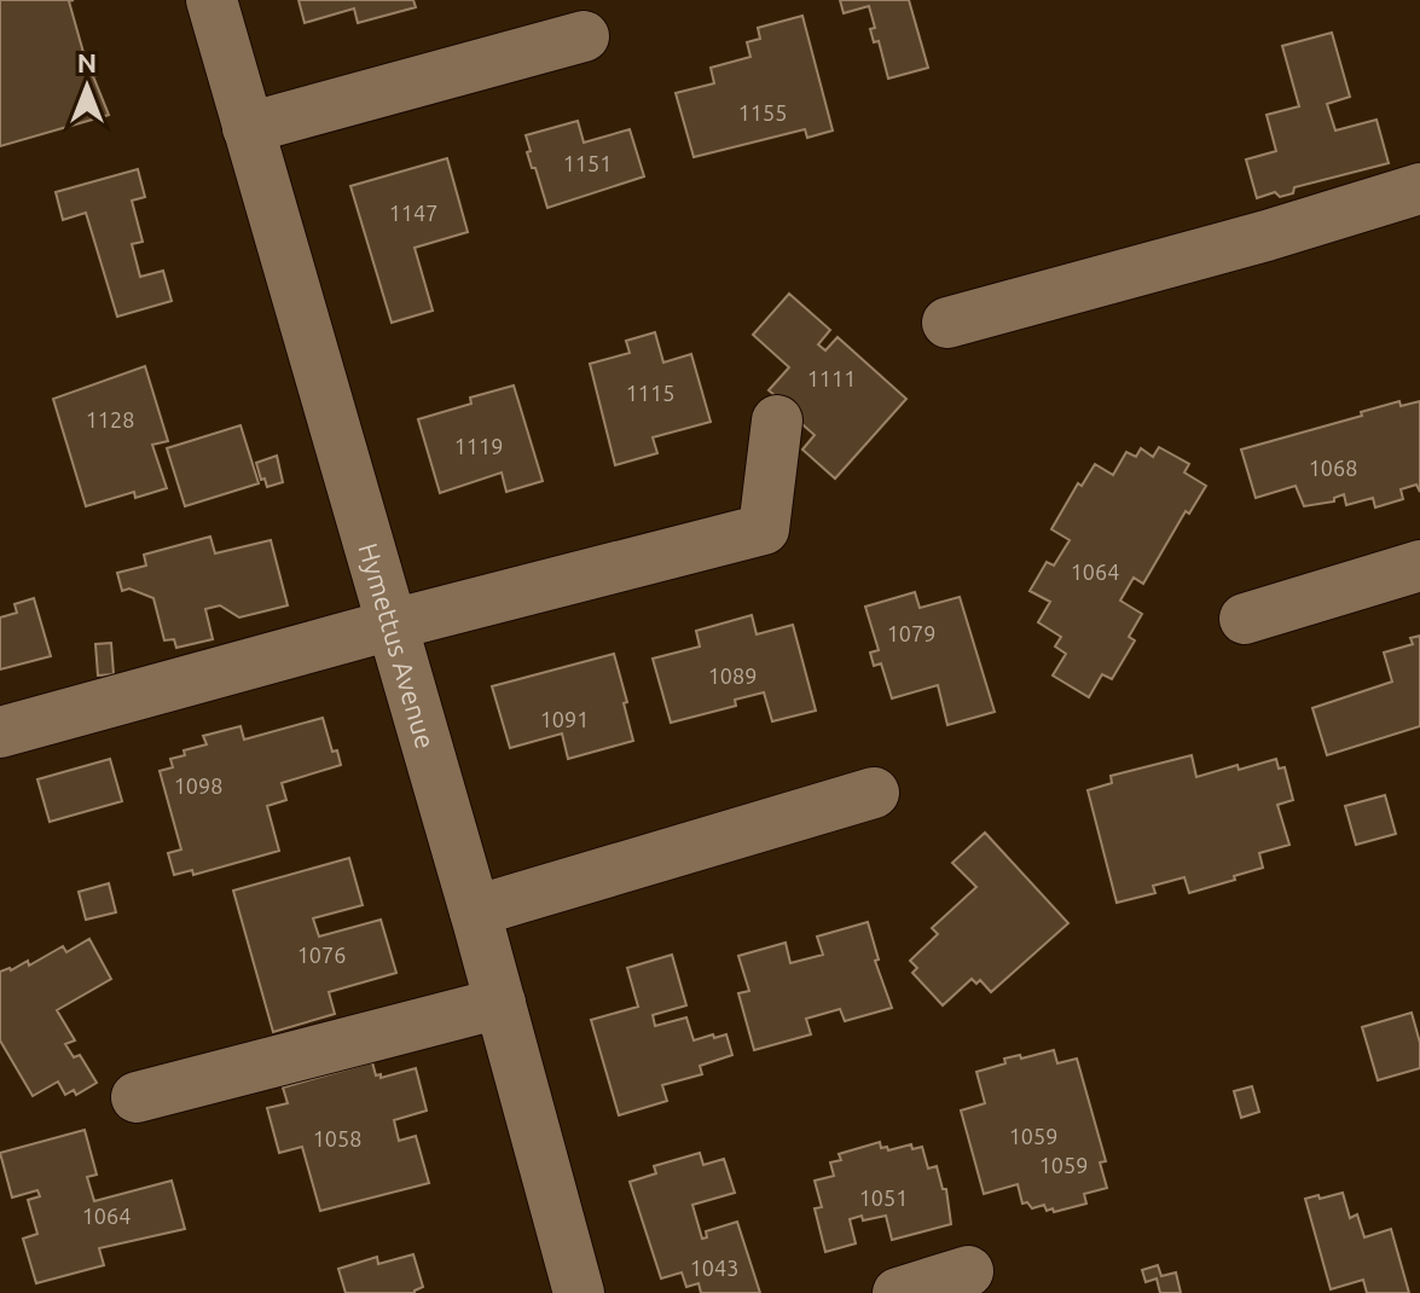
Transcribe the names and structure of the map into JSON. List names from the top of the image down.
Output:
{
  "streets": {
    "street": ["Hymettus Avenue"]
  },
  "house_numbers": [
    "1155",
    "1151",
    "1147",
    "1111",
    "1115",
    "1128",
    "1119",
    "1068",
    "1064",
    "1079",
    "1089",
    "1091",
    "1098",
    "1076",
    "1059",
    "1058",
    "1059",
    "1051",
    "1064",
    "1043"
  ],
  "north": "top"
}
